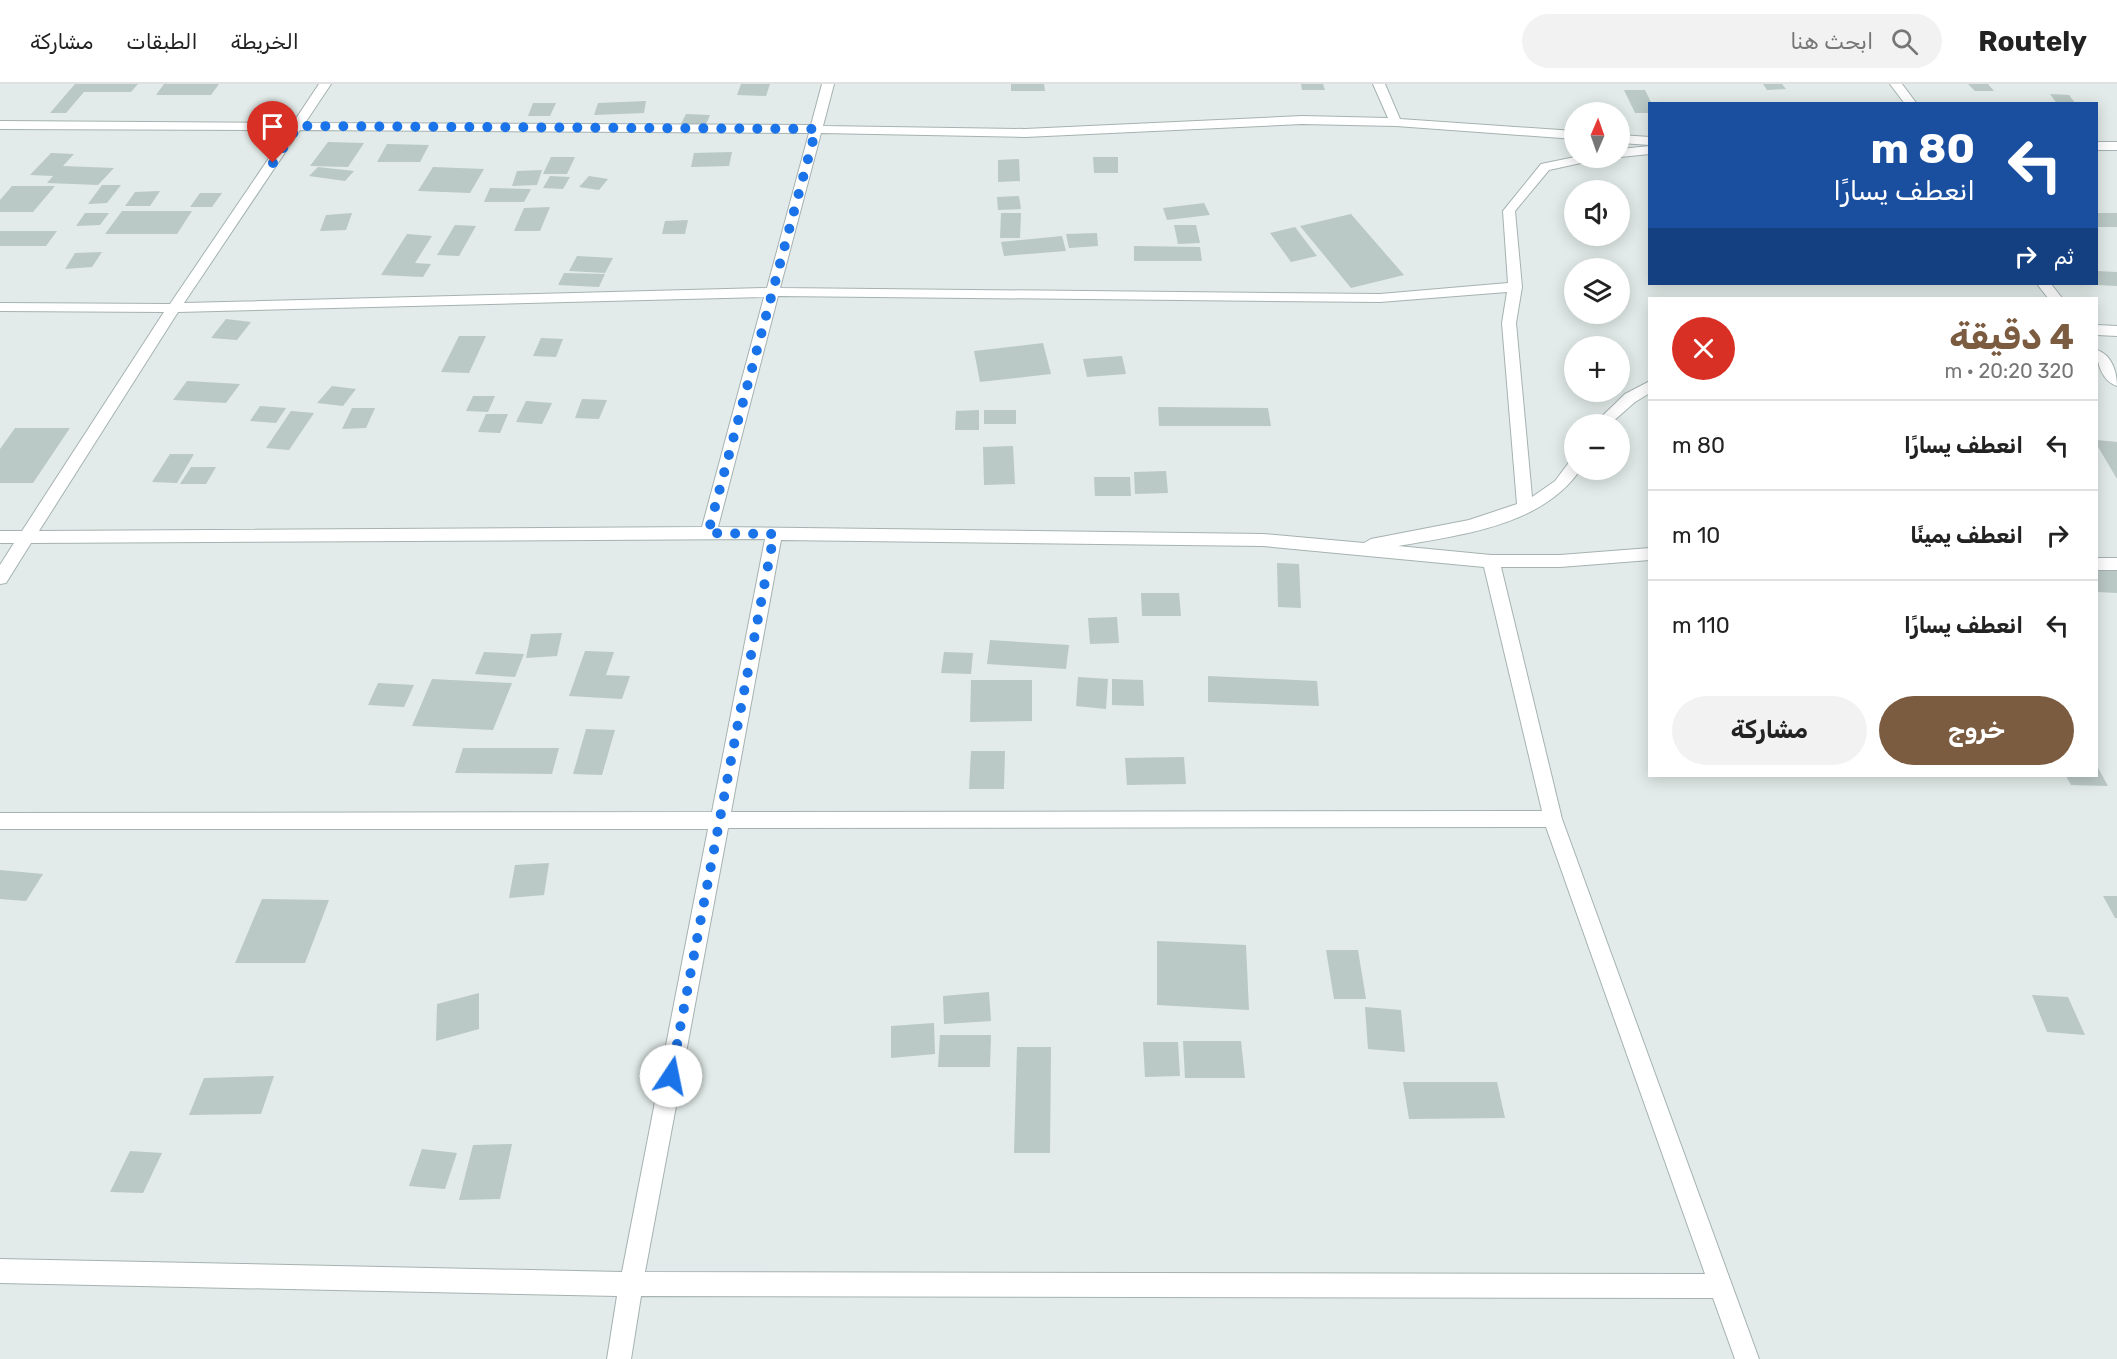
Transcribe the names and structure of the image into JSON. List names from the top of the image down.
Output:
{
  "north": "top",
  "page": {
    "header": "Routely",
    "search": "ابحث هنا",
    "nav": ["الخريطة", "الطبقات", "مشاركة"],
    "map_buttons": ["+", "−"],
    "turn": ["80 m", "انعطف يسارًا"],
    "then": "ثم",
    "heading": ["4 دقيقة", "320 m · 20:20"],
    "list": [
      {
        "name": "انعطف يسارًا",
        "value": "80 m"
      },
      {
        "name": "انعطف يمينًا",
        "value": "10 m"
      },
      {
        "name": "انعطف يسارًا",
        "value": "110 m"
      }
    ],
    "buttons": ["خروج", "مشاركة"]
  }
}
